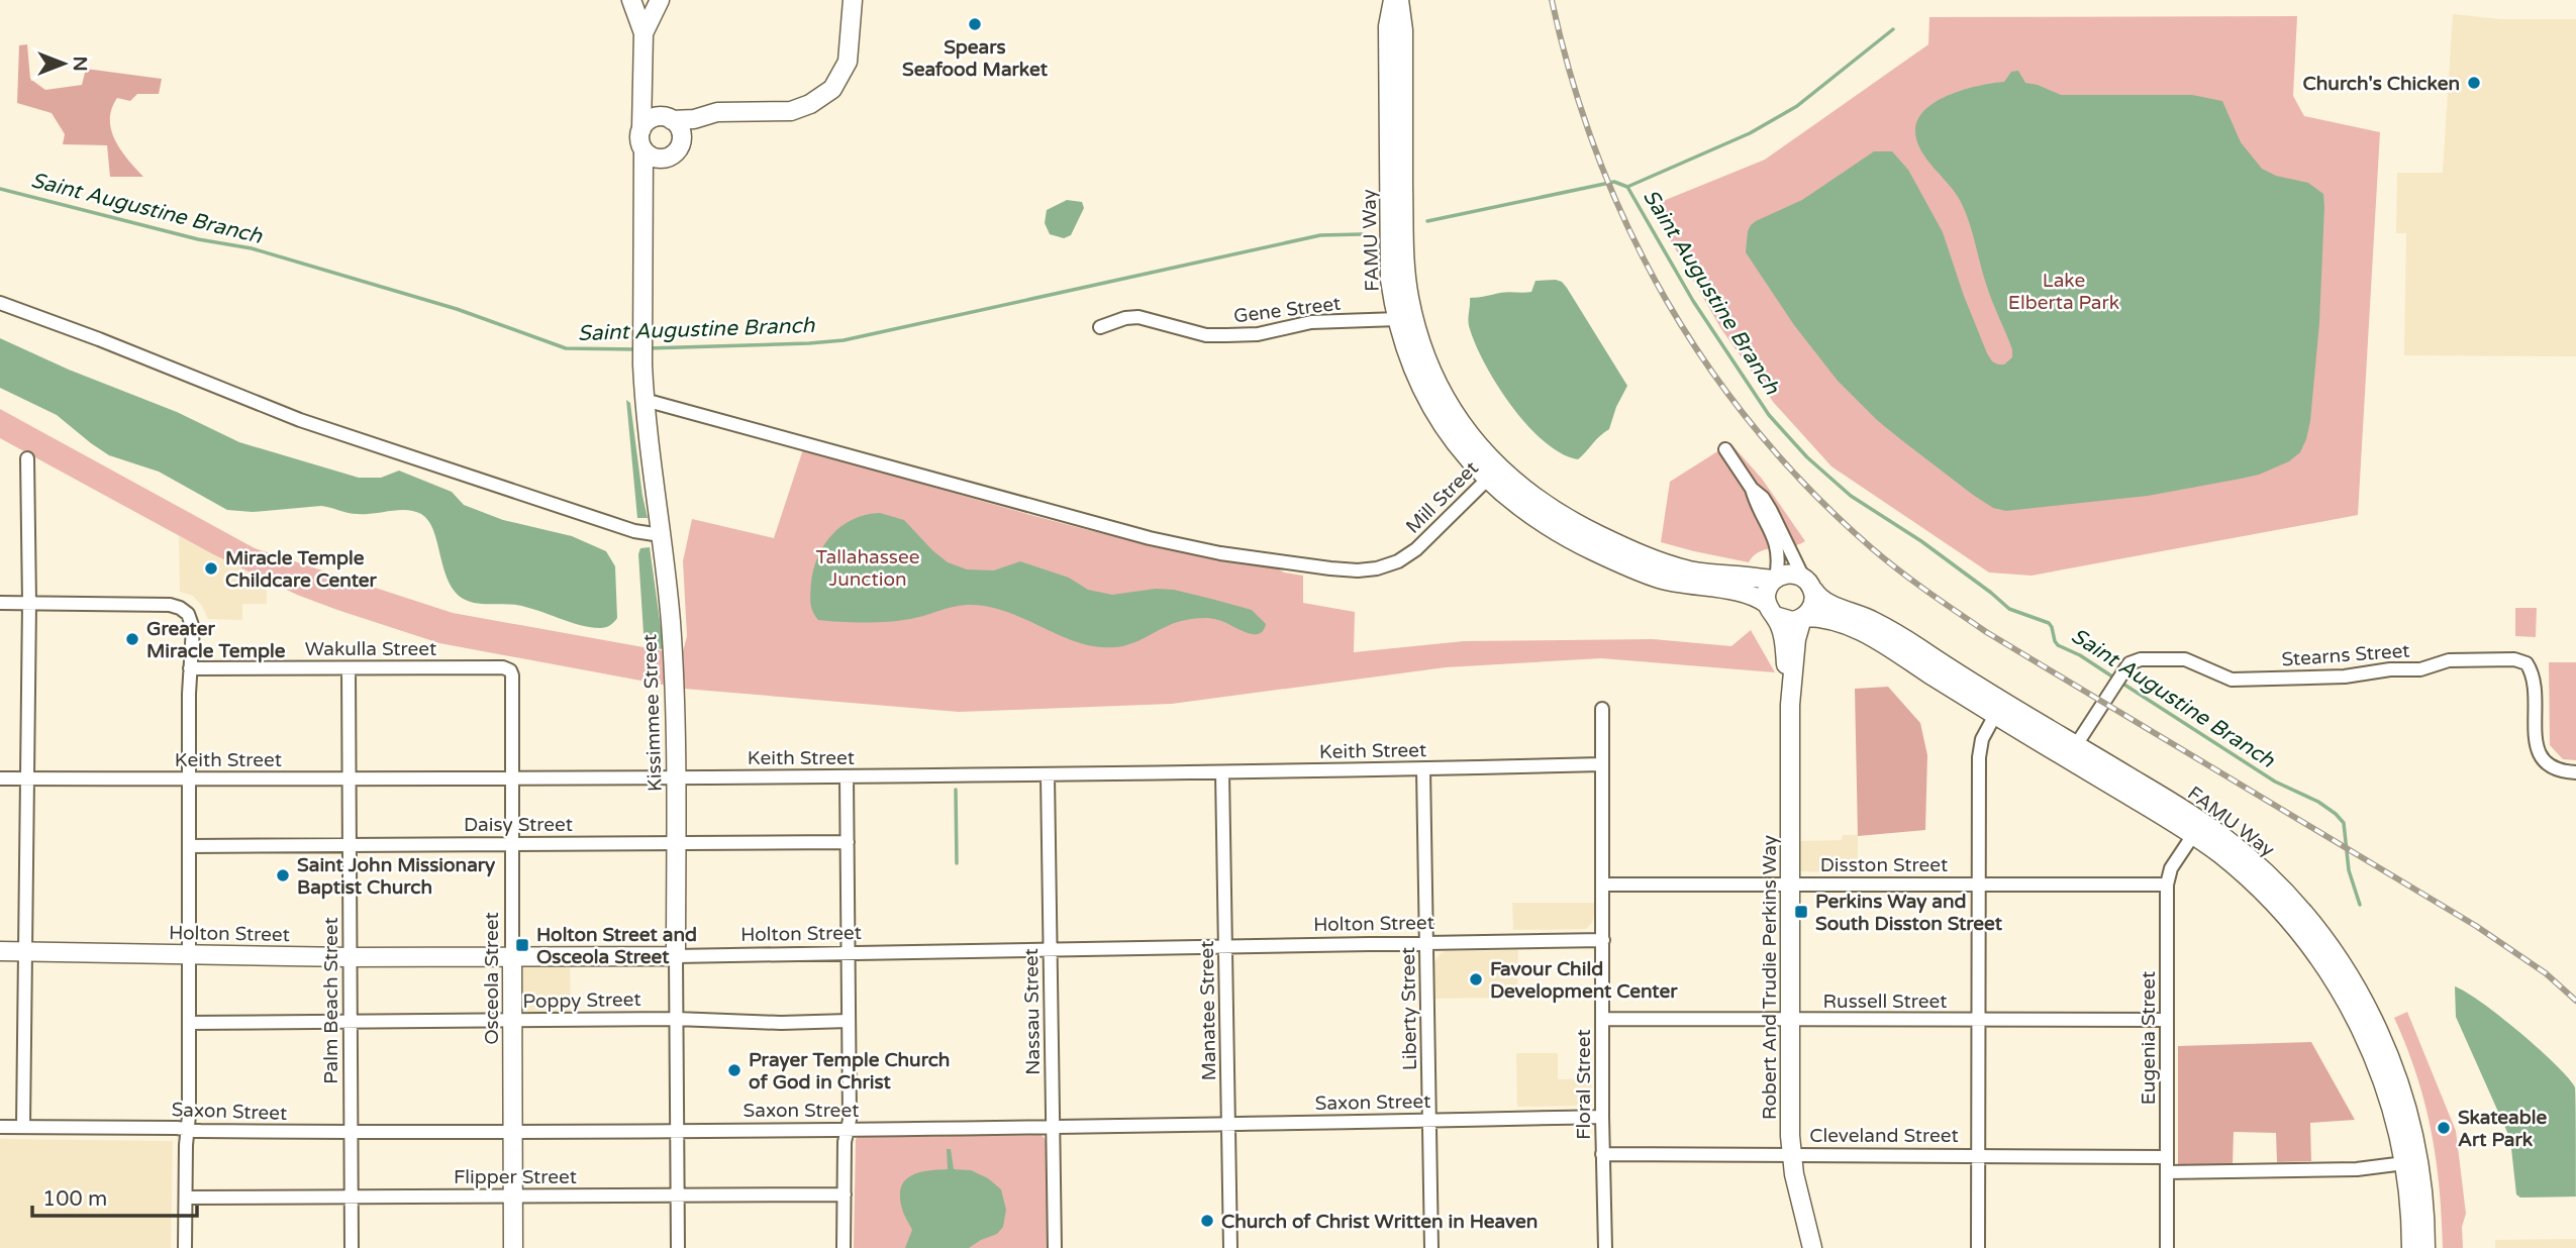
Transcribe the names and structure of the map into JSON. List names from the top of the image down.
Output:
{
  "streets": {
    "street": [
      "FAMU Way",
      "Gene Street",
      "Mill Street",
      "Wakulla Street",
      "Stearns Street",
      "Kissimmee Street",
      "Keith Street",
      "Daisy Street",
      "Disston Street",
      "Holton Street",
      "Robert And Trudie Perkins Way",
      "Osceola Street",
      "Poppy Street",
      "Palm Beach Street",
      "Russell Street",
      "Liberty Street",
      "Manatee Street",
      "Nassau Street",
      "Eugenia Street",
      "Floral Street",
      "Saxon Street",
      "Cleveland Street",
      "Flipper Street"
    ]
  },
  "crossings": [
    ["FAMU Way", "Gene Street"],
    ["FAMU Way", "Mill Street"],
    ["FAMU Way", "Stearns Street"],
    ["FAMU Way", "Robert And Trudie Perkins Way"],
    ["FAMU Way", "Eugenia Street"],
    ["Mill Street", "Kissimmee Street"],
    ["Wakulla Street", "Osceola Street"],
    ["Wakulla Street", "Palm Beach Street"],
    ["Kissimmee Street", "Keith Street"],
    ["Kissimmee Street", "Daisy Street"],
    ["Kissimmee Street", "Holton Street"],
    ["Kissimmee Street", "Poppy Street"],
    ["Kissimmee Street", "Saxon Street"],
    ["Kissimmee Street", "Flipper Street"],
    ["Keith Street", "Osceola Street"],
    ["Keith Street", "Palm Beach Street"],
    ["Keith Street", "Liberty Street"],
    ["Keith Street", "Manatee Street"],
    ["Keith Street", "Nassau Street"],
    ["Keith Street", "Floral Street"],
    ["Daisy Street", "Osceola Street"],
    ["Daisy Street", "Palm Beach Street"],
    ["Disston Street", "Robert And Trudie Perkins Way"],
    ["Disston Street", "Eugenia Street"],
    ["Disston Street", "Floral Street"],
    ["Holton Street", "Osceola Street"],
    ["Holton Street", "Palm Beach Street"],
    ["Holton Street", "Liberty Street"],
    ["Holton Street", "Manatee Street"],
    ["Holton Street", "Nassau Street"],
    ["Holton Street", "Floral Street"],
    ["Robert And Trudie Perkins Way", "Russell Street"],
    ["Robert And Trudie Perkins Way", "Cleveland Street"],
    ["Osceola Street", "Poppy Street"],
    ["Osceola Street", "Saxon Street"],
    ["Osceola Street", "Flipper Street"],
    ["Poppy Street", "Palm Beach Street"],
    ["Palm Beach Street", "Saxon Street"],
    ["Palm Beach Street", "Flipper Street"],
    ["Russell Street", "Eugenia Street"],
    ["Russell Street", "Floral Street"],
    ["Liberty Street", "Saxon Street"],
    ["Manatee Street", "Saxon Street"],
    ["Nassau Street", "Saxon Street"],
    ["Eugenia Street", "Cleveland Street"],
    ["Floral Street", "Saxon Street"],
    ["Floral Street", "Cleveland Street"]
  ],
  "water": ["Saint Augustine Branch"],
  "parks": ["Lake Elberta Park", "Tallahassee Junction"],
  "places": {
    "other": [
      "Spears Seafood Market",
      "Church's Chicken",
      "Miracle Temple Childcare Center",
      "Greater Miracle Temple",
      "Saint John Missionary Baptist Church",
      "Favour Child Development Center",
      "Prayer Temple Church of God in Christ",
      "Skateable Art Park",
      "Church of Christ Written in Heaven"
    ],
    "transit": ["Perkins Way and South Disston Street", "Holton Street and Osceola Street"]
  },
  "scale_bar": "100 m",
  "north": "right"
}
